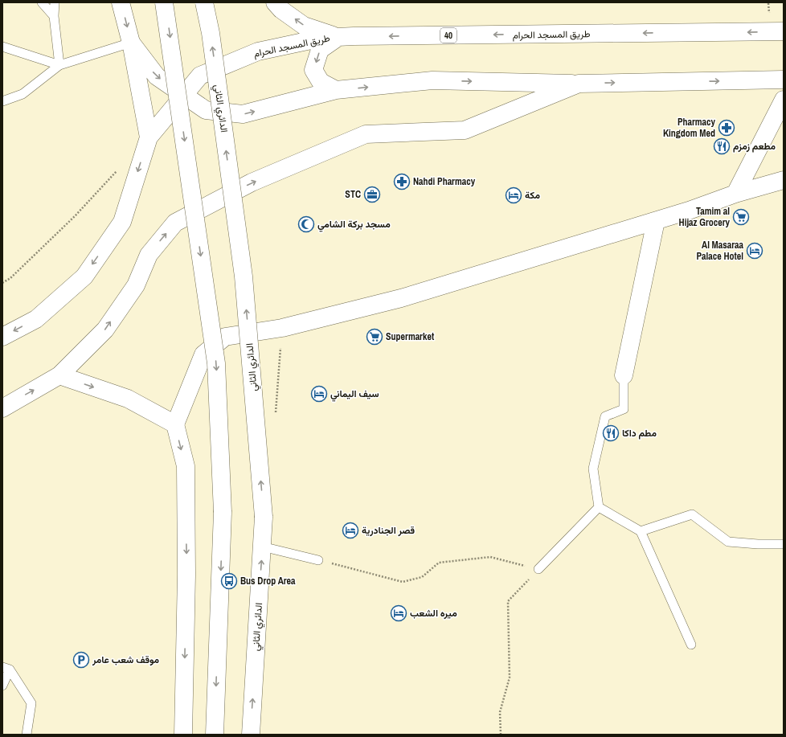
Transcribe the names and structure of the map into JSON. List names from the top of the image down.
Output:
{
  "streets": {
    "main road": ["طريق المسجد الحرام", "40", "الدائري الثاني"]
  },
  "places": {
    "pharmacy": ["Pharmacy Kingdom Med", "Nahdi Pharmacy"],
    "restaurant": ["مطعم زمزم", "مطم داكا"],
    "office": ["STC"],
    "hotel": [
      "مكة",
      "Al Masaraa Palace Hotel",
      "سيف اليماني",
      "قصر الجنادرية",
      "ميره الشعب"
    ],
    "supermarket": ["Tamim al Hijaz Grocery", "Supermarket"],
    "mosque": ["مسجد بركة الشامي"],
    "bus stop": ["Bus Drop Area"],
    "parking": ["موقف شعب عامر"]
  }
}
